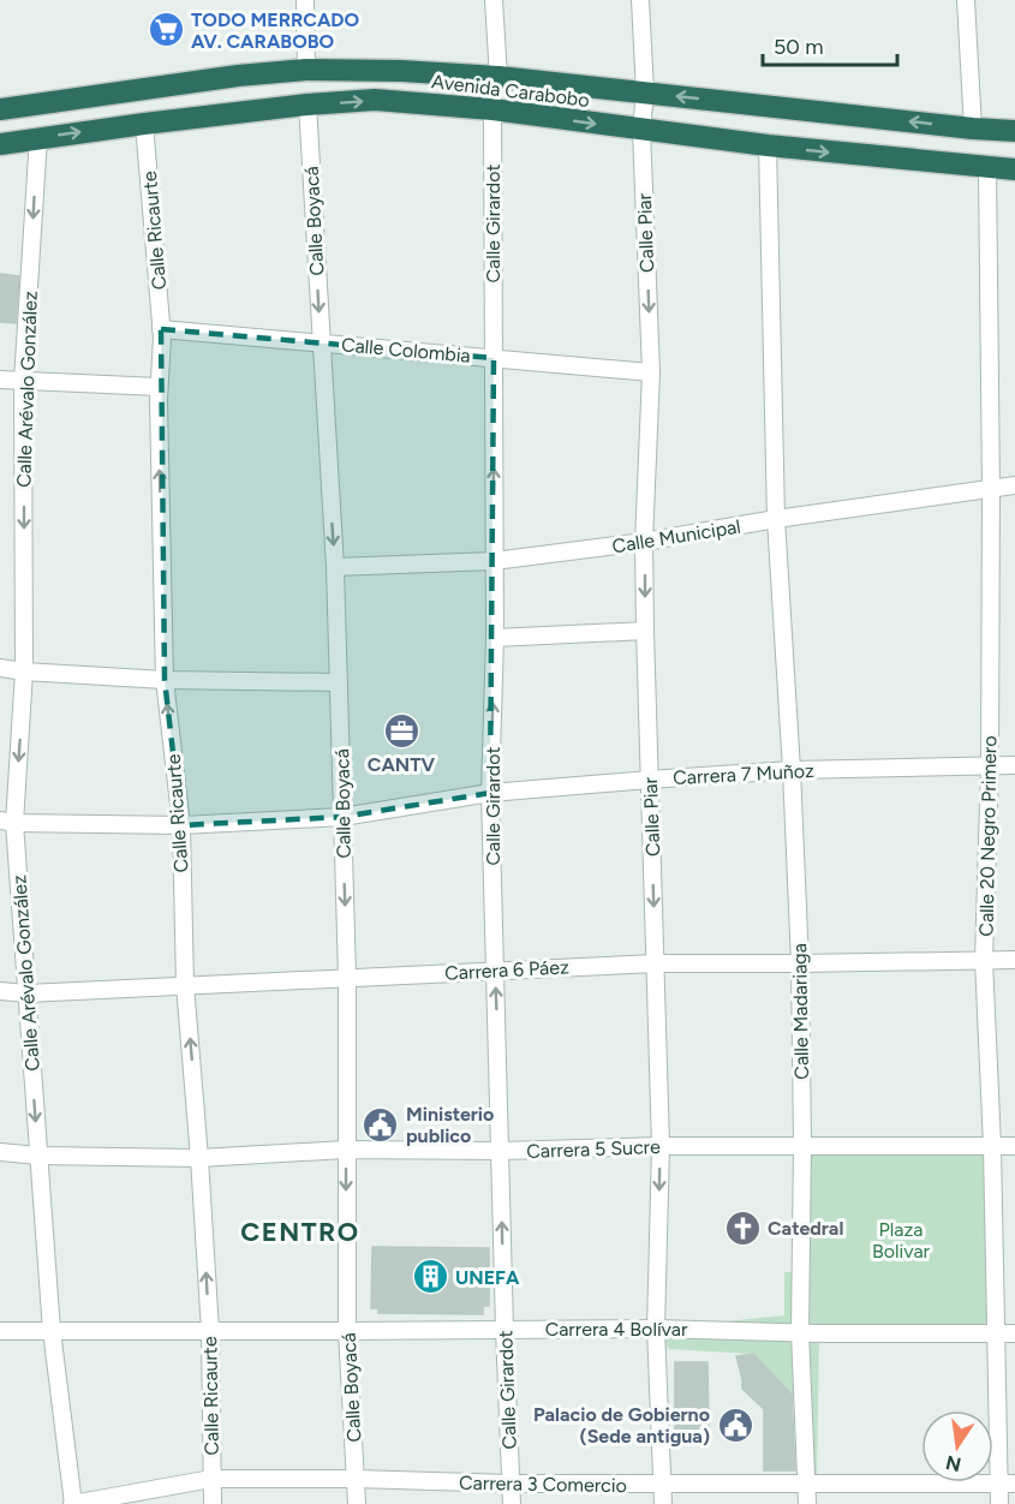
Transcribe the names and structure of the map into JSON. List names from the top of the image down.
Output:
{
  "streets": {
    "highway": ["Avenida Carabobo"],
    "street": [
      "Calle Boyacá",
      "Calle Girardot",
      "Calle Ricaurte",
      "Calle Piar",
      "Calle Colombia",
      "Calle Arévalo González",
      "Calle Municipal",
      "Carrera 7 Muñoz",
      "Calle 20 Negro Primero",
      "Carrera 6 Páez",
      "Calle Madariaga",
      "Carrera 5 Sucre",
      "Carrera 4 Bolívar",
      "Carrera 3 Comercio"
    ]
  },
  "crossings": [
    ["Avenida Carabobo", "Calle Boyacá"],
    ["Avenida Carabobo", "Calle Girardot"],
    ["Avenida Carabobo", "Calle Ricaurte"],
    ["Avenida Carabobo", "Calle Piar"],
    ["Avenida Carabobo", "Calle Arévalo González"],
    ["Avenida Carabobo", "Calle 20 Negro Primero"],
    ["Avenida Carabobo", "Calle Madariaga"],
    ["Calle Boyacá", "Calle Colombia"],
    ["Calle Boyacá", "Calle Municipal"],
    ["Calle Boyacá", "Carrera 7 Muñoz"],
    ["Calle Boyacá", "Carrera 6 Páez"],
    ["Calle Boyacá", "Carrera 5 Sucre"],
    ["Calle Boyacá", "Carrera 4 Bolívar"],
    ["Calle Boyacá", "Carrera 3 Comercio"],
    ["Calle Girardot", "Calle Colombia"],
    ["Calle Girardot", "Calle Municipal"],
    ["Calle Girardot", "Carrera 7 Muñoz"],
    ["Calle Girardot", "Carrera 6 Páez"],
    ["Calle Girardot", "Carrera 5 Sucre"],
    ["Calle Girardot", "Carrera 4 Bolívar"],
    ["Calle Girardot", "Carrera 3 Comercio"],
    ["Calle Ricaurte", "Calle Colombia"],
    ["Calle Ricaurte", "Carrera 7 Muñoz"],
    ["Calle Ricaurte", "Carrera 6 Páez"],
    ["Calle Ricaurte", "Carrera 5 Sucre"],
    ["Calle Ricaurte", "Carrera 4 Bolívar"],
    ["Calle Ricaurte", "Carrera 3 Comercio"],
    ["Calle Piar", "Calle Colombia"],
    ["Calle Piar", "Calle Municipal"],
    ["Calle Piar", "Carrera 7 Muñoz"],
    ["Calle Piar", "Carrera 6 Páez"],
    ["Calle Piar", "Carrera 5 Sucre"],
    ["Calle Piar", "Carrera 4 Bolívar"],
    ["Calle Piar", "Carrera 3 Comercio"],
    ["Calle Arévalo González", "Carrera 7 Muñoz"],
    ["Calle Arévalo González", "Carrera 6 Páez"],
    ["Calle Arévalo González", "Carrera 5 Sucre"],
    ["Calle Arévalo González", "Carrera 4 Bolívar"],
    ["Calle Arévalo González", "Carrera 3 Comercio"],
    ["Calle Municipal", "Calle 20 Negro Primero"],
    ["Calle Municipal", "Calle Madariaga"],
    ["Carrera 7 Muñoz", "Calle 20 Negro Primero"],
    ["Carrera 7 Muñoz", "Calle Madariaga"],
    ["Calle 20 Negro Primero", "Carrera 6 Páez"],
    ["Calle 20 Negro Primero", "Carrera 5 Sucre"],
    ["Calle 20 Negro Primero", "Carrera 4 Bolívar"],
    ["Calle 20 Negro Primero", "Carrera 3 Comercio"],
    ["Carrera 6 Páez", "Calle Madariaga"],
    ["Calle Madariaga", "Carrera 5 Sucre"],
    ["Calle Madariaga", "Carrera 4 Bolívar"],
    ["Calle Madariaga", "Carrera 3 Comercio"]
  ],
  "one_way": [
    "Calle Boyacá",
    "Calle Girardot",
    "Calle Ricaurte",
    "Calle Piar",
    "Calle Arévalo González"
  ],
  "districts": ["CENTRO"],
  "parks": ["Plaza Bolivar"],
  "places": {
    "supermarket": ["TODO MERRCADO AV. CARABOBO"],
    "office": ["CANTV"],
    "public building": ["Ministerio publico", "Palacio de Gobierno (Sede antigua)"],
    "church": ["Catedral"],
    "building": ["UNEFA"]
  },
  "scale_bar": "50 m",
  "north": "bottom"
}
